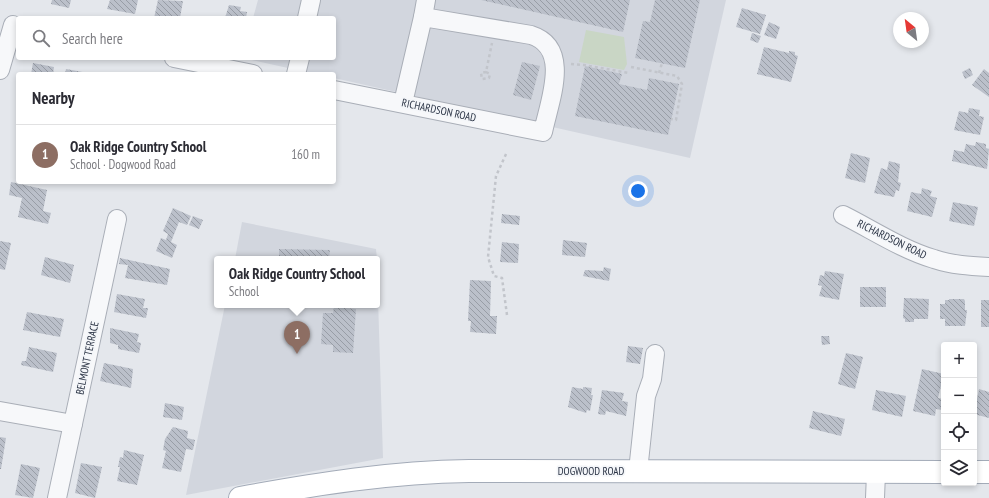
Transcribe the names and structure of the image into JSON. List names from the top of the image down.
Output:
{
  "streets": {
    "main road": ["DOGWOOD ROAD"],
    "street": ["RICHARDSON ROAD", "BELMONT TERRACE"]
  },
  "north": "top left",
  "page": {
    "search": "Search here",
    "heading": "Nearby",
    "list": [
      {
        "mark": "1",
        "name": "Oak Ridge Country School",
        "note": "School · Dogwood Road",
        "value": "160 m"
      }
    ],
    "popup": ["Oak Ridge Country School", "School"],
    "pins": "1",
    "map_buttons": ["+", "−"]
  }
}
